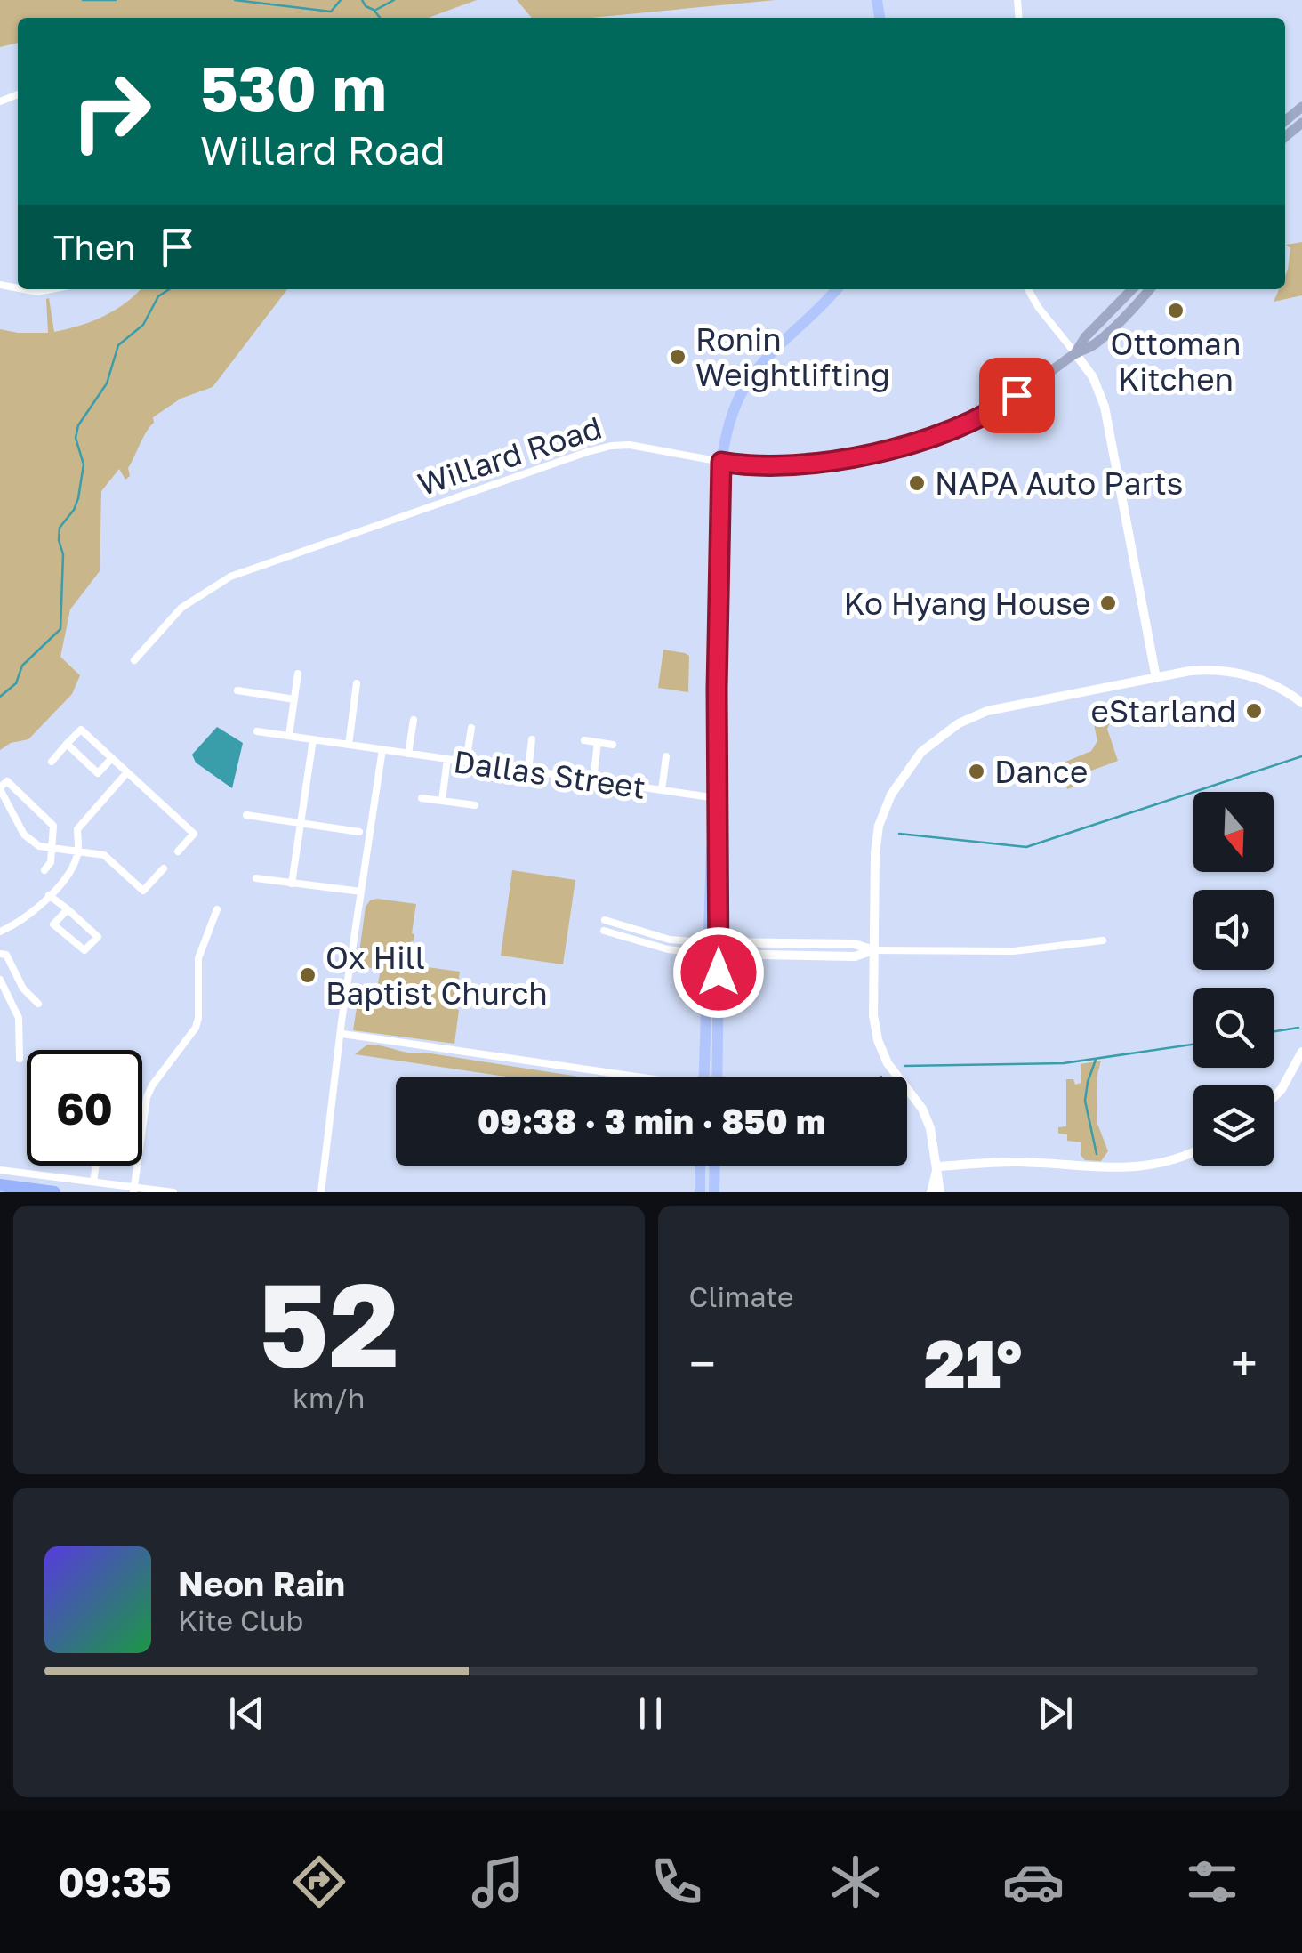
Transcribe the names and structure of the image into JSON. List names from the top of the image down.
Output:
{
  "streets": {
    "main road": ["Willard Road"],
    "street": ["Dallas Street"]
  },
  "places": [
    "Ottoman Kitchen",
    "Ronin Weightlifting",
    "NAPA Auto Parts",
    "Ko Hyang House",
    "eStarland",
    "Dance",
    "Ox Hill Baptist Church"
  ],
  "north": "bottom",
  "page": {
    "turn": ["530 m", "Willard Road"],
    "then": "Then",
    "limit": "60",
    "trip": "09:38 · 3 min · 850 m",
    "tile": [
      ["52", "km/h"],
      "Climate"
    ],
    "heat": ["−", "21°", "+"],
    "song": ["Neon Rain", "Kite Club"],
    "tabs": "09:35"
  }
}
